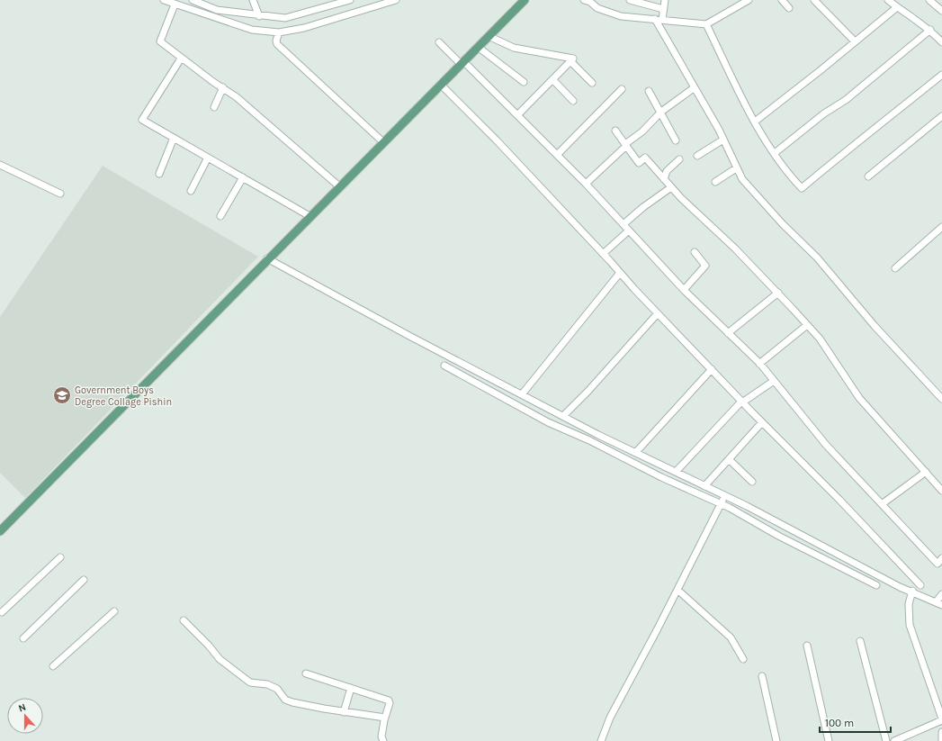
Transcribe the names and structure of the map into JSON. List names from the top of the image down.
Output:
{
  "places": {
    "school or university": ["Government Boys Degree Collage Pishin"]
  },
  "scale_bar": "100 m",
  "north": "top"
}
